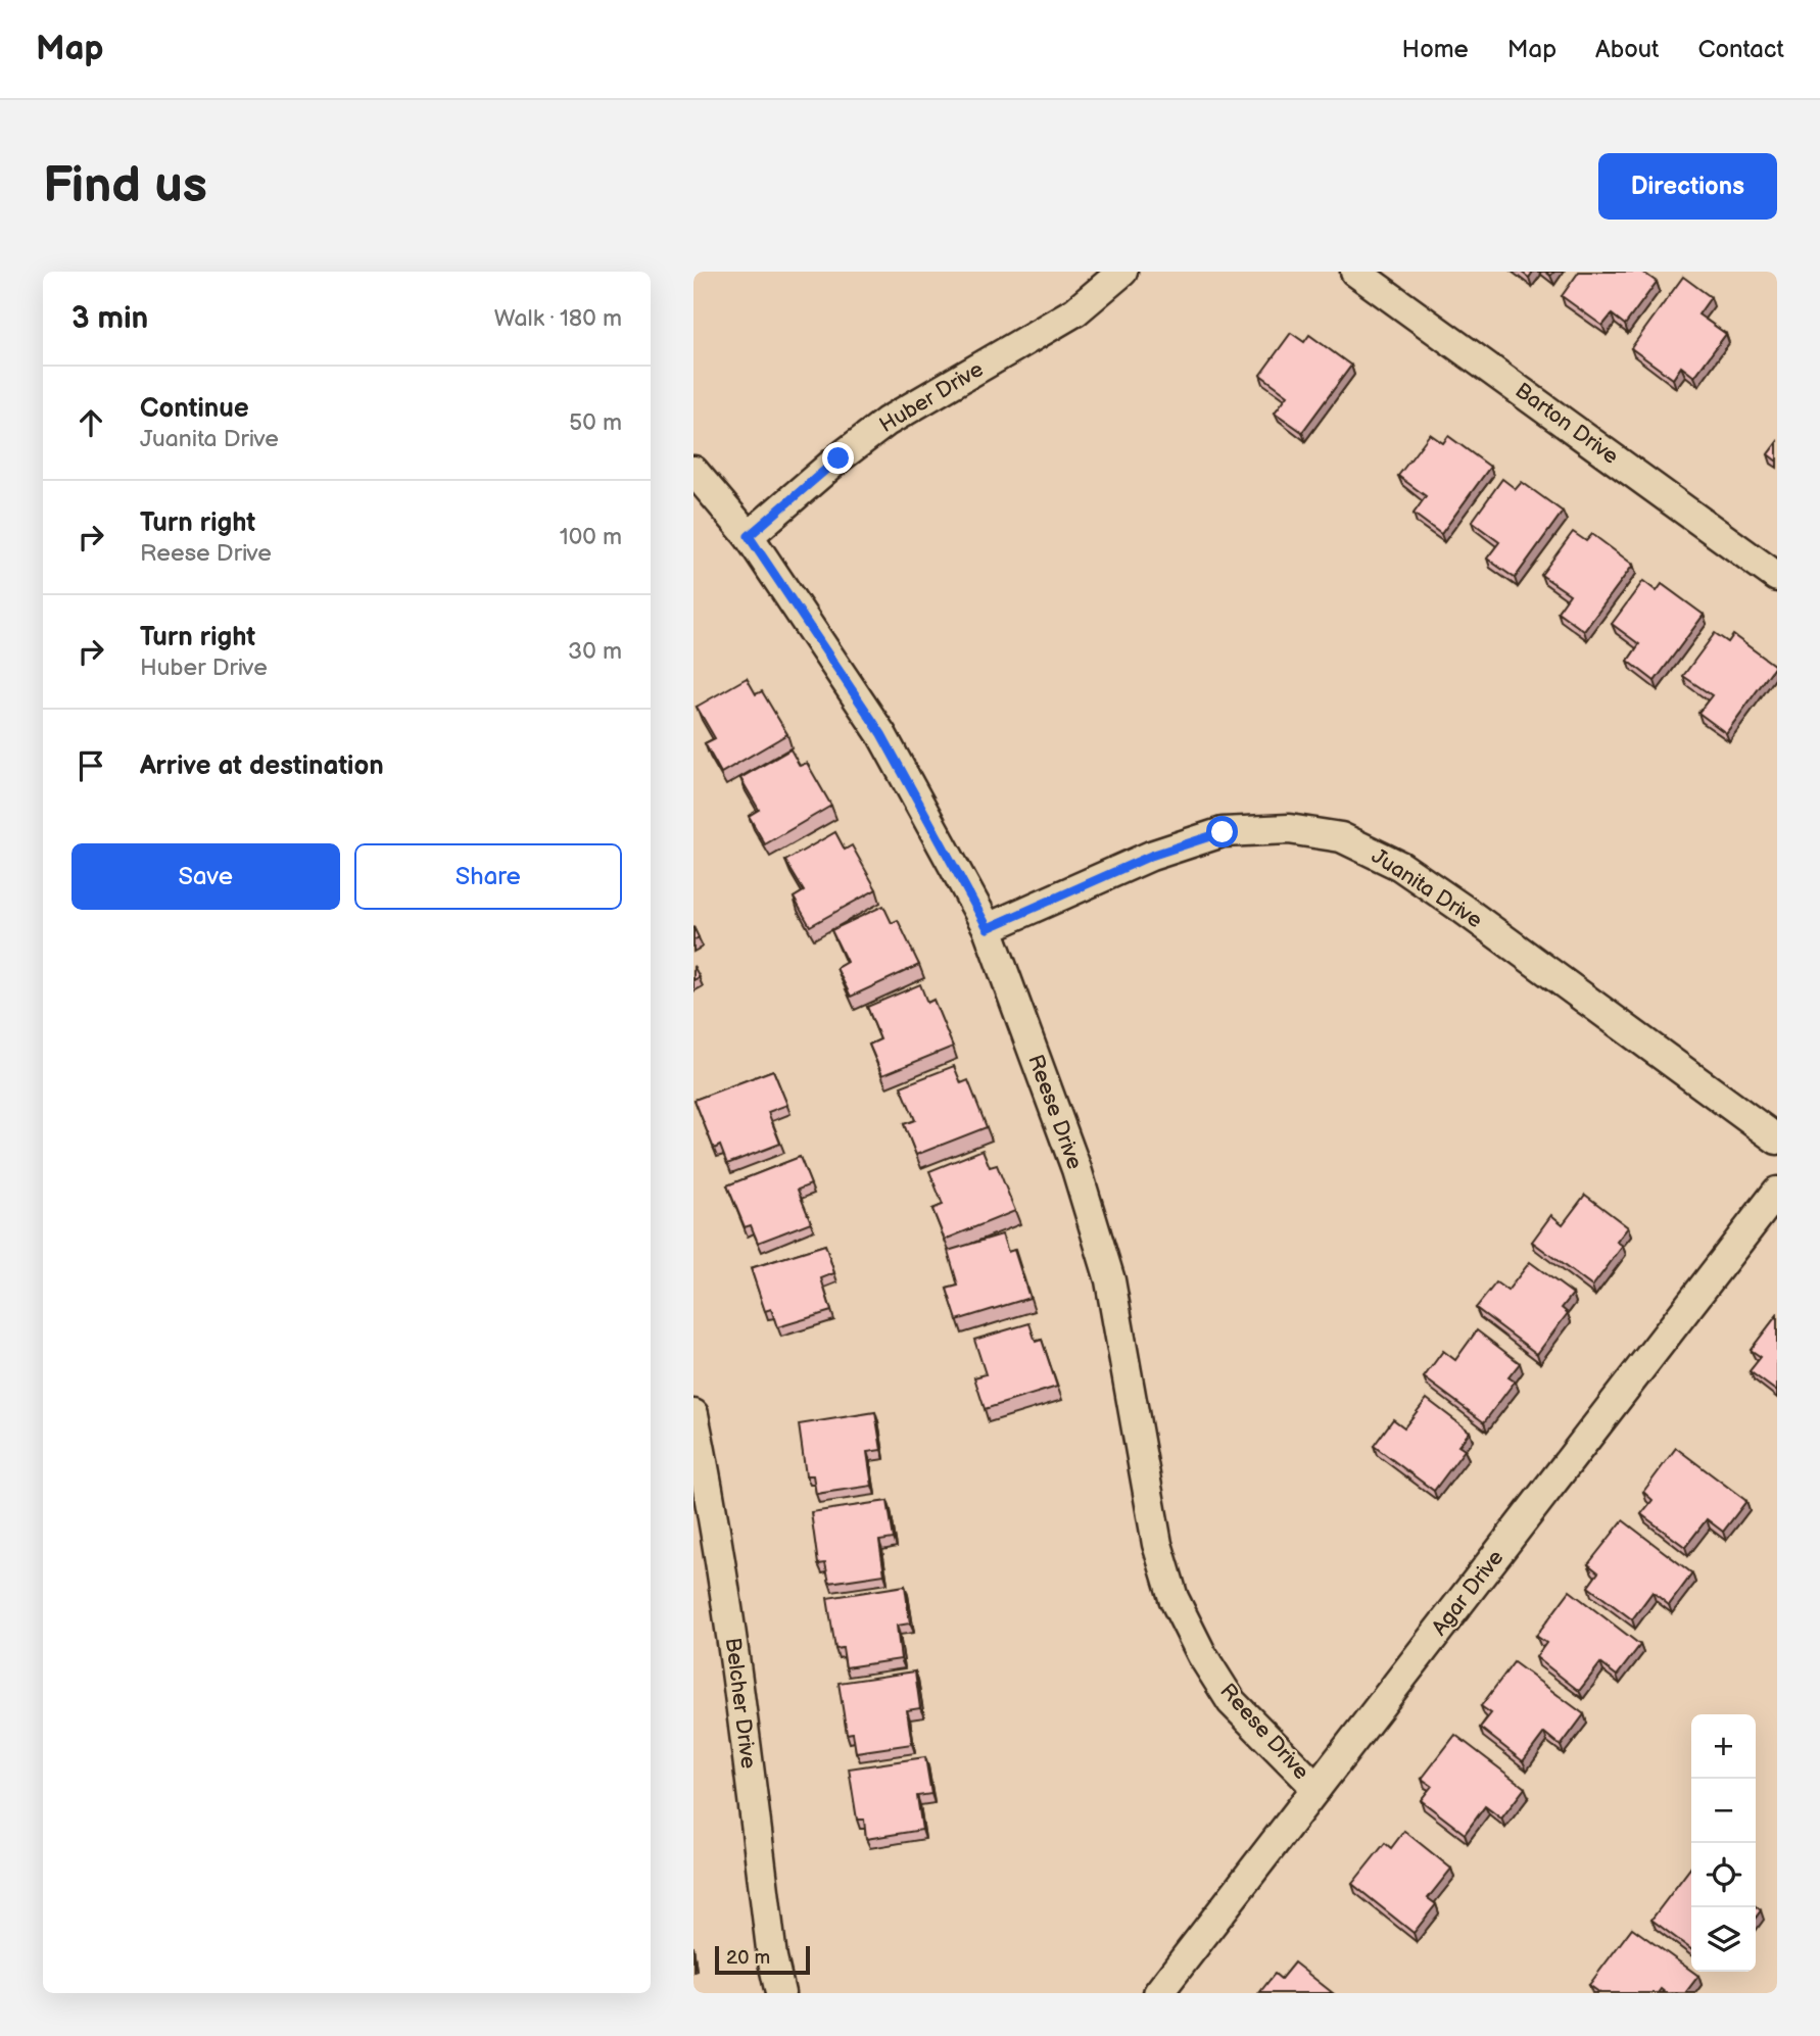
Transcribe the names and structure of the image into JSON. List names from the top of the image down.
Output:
{
  "streets": {
    "street": [
      "Huber Drive",
      "Barton Drive",
      "Juanita Drive",
      "Reese Drive",
      "Agar Drive",
      "Belcher Drive"
    ]
  },
  "crossings": [
    ["Huber Drive", "Reese Drive"],
    ["Juanita Drive", "Reese Drive"],
    ["Reese Drive", "Agar Drive"]
  ],
  "scale_bar": "20 m",
  "page": {
    "header": "Map",
    "nav": [
      "Home",
      "Map",
      "About",
      "Contact"
    ],
    "buttons": [
      "Directions",
      ["Save", "Share"]
    ],
    "title": "Find us",
    "heading": ["3 min", "Walk · 180 m"],
    "list": [
      ["Continue", "Juanita Drive", "50 m"],
      ["Turn right", "Reese Drive", "100 m"],
      ["Turn right", "Huber Drive", "30 m"],
      "Arrive at destination"
    ],
    "map_buttons": ["+", "−"],
    "scale": "20 m"
  }
}
